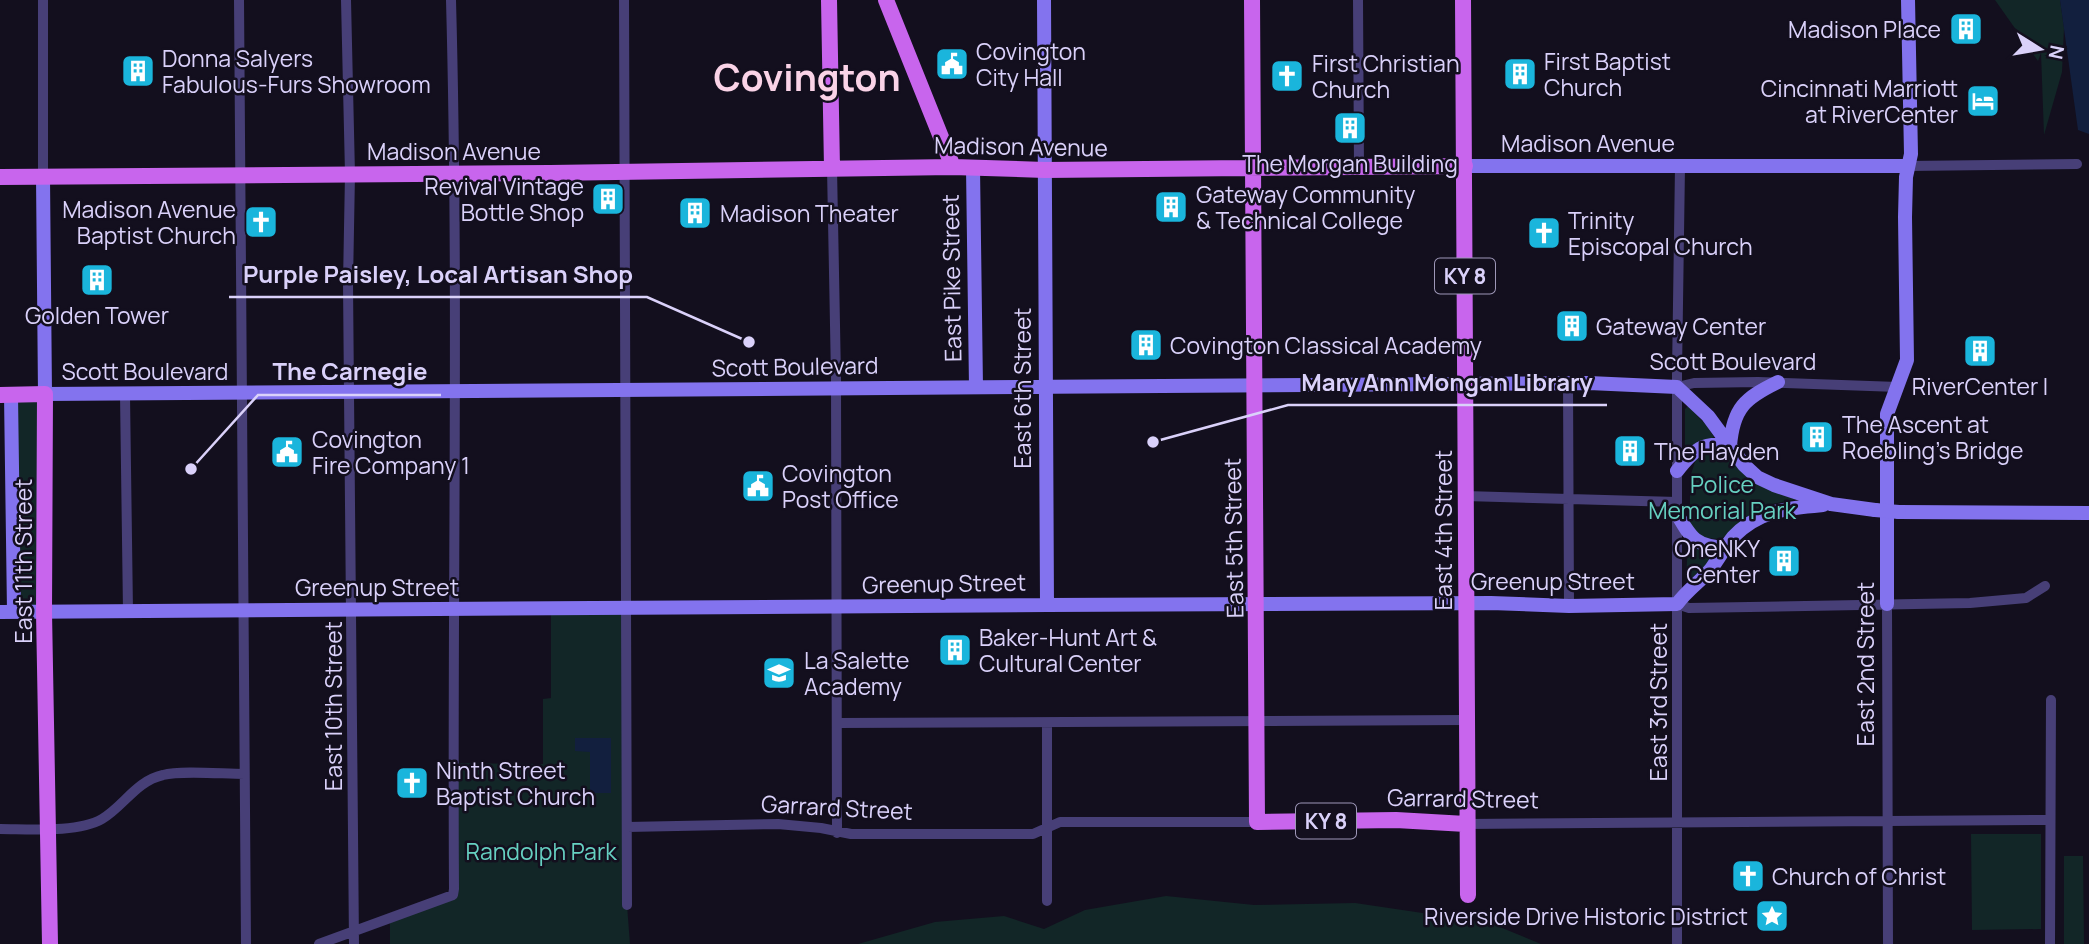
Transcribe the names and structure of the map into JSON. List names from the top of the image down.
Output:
{
  "streets": {
    "main road": [
      "Madison Avenue",
      "KY 8",
      "East Pike Street",
      "Scott Boulevard",
      "East 6th Street",
      "East 4th Street",
      "East 5th Street",
      "East 11th Street",
      "Greenup Street",
      "East 2nd Street",
      "Garrard Street"
    ],
    "street": ["East 3rd Street", "East 10th Street"]
  },
  "crossings": [
    ["Madison Avenue", "KY 8"],
    ["Madison Avenue", "East Pike Street"],
    ["Madison Avenue", "East 6th Street"],
    ["Madison Avenue", "East 4th Street"],
    ["Madison Avenue", "East 5th Street"],
    ["Madison Avenue", "East 11th Street"],
    ["Madison Avenue", "East 2nd Street"],
    ["Madison Avenue", "East 3rd Street"],
    ["Madison Avenue", "East 10th Street"],
    ["KY 8", "East 4th Street"],
    ["East Pike Street", "Scott Boulevard"],
    ["Scott Boulevard", "East 6th Street"],
    ["Scott Boulevard", "East 4th Street"],
    ["Scott Boulevard", "East 5th Street"],
    ["Scott Boulevard", "East 11th Street"],
    ["Scott Boulevard", "East 2nd Street"],
    ["Scott Boulevard", "East 3rd Street"],
    ["Scott Boulevard", "East 10th Street"],
    ["East 6th Street", "Greenup Street"],
    ["East 4th Street", "Greenup Street"],
    ["East 4th Street", "Garrard Street"],
    ["East 5th Street", "Greenup Street"],
    ["East 5th Street", "Garrard Street"],
    ["East 11th Street", "Greenup Street"],
    ["Greenup Street", "East 2nd Street"],
    ["Greenup Street", "East 3rd Street"],
    ["Greenup Street", "East 10th Street"],
    ["East 2nd Street", "Garrard Street"],
    ["East 3rd Street", "Garrard Street"]
  ],
  "districts": ["Covington"],
  "parks": ["Police Memorial Park", "Randolph Park"],
  "places": {
    "building": [
      "Madison Place",
      "Donna Salyers Fabulous-Furs Showroom",
      "First Baptist Church",
      "The Morgan Building",
      "Revival Vintage Bottle Shop",
      "Gateway Community & Technical College",
      "Madison Theater",
      "Golden Tower",
      "Gateway Center",
      "Covington Classical Academy",
      "RiverCenter I",
      "The Ascent at Roebling’s Bridge",
      "The Hayden",
      "OneNKY Center",
      "Baker-Hunt Art & Cultural Center"
    ],
    "public building": ["Covington City Hall", "Covington Fire Company 1", "Covington Post Office"],
    "church": [
      "First Christian Church",
      "Madison Avenue Baptist Church",
      "Trinity Episcopal Church",
      "Ninth Street Baptist Church",
      "Church of Christ"
    ],
    "hotel": ["Cincinnati Marriott at RiverCenter"],
    "other": ["Purple Paisley, Local Artisan Shop", "Mary Ann Mongan Library", "The Carnegie"],
    "school or university": ["La Salette Academy"],
    "place": ["Riverside Drive Historic District"]
  },
  "north": "right"
}
